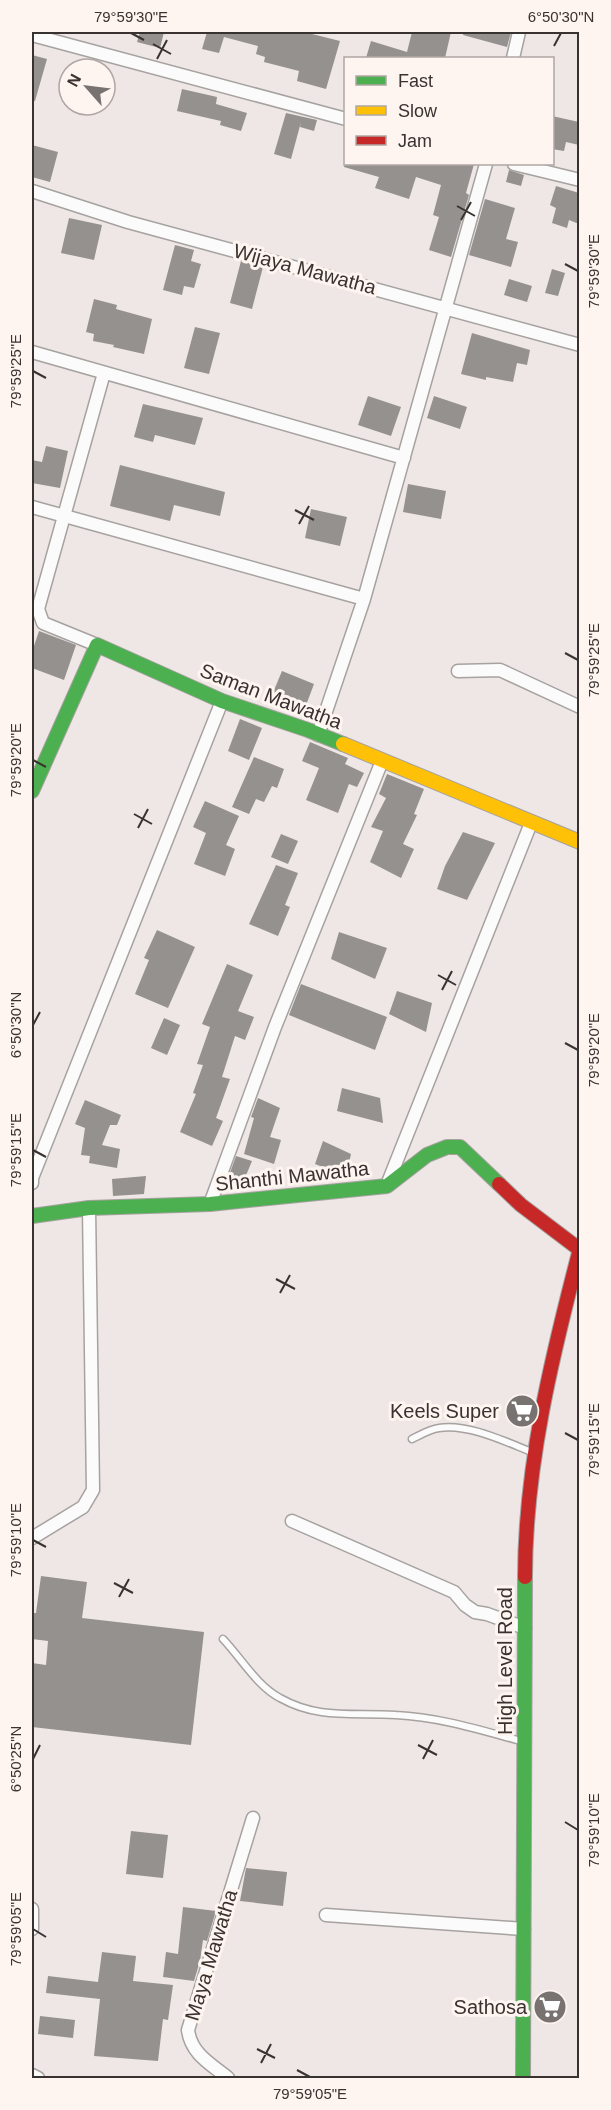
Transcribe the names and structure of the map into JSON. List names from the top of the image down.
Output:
{
  "streets": {
    "main road": ["Saman Mawatha", "Shanthi Mawatha", "High Level Road"],
    "street": ["Wijaya Mawatha", "Maya Mawatha"]
  },
  "crossings": [
    ["Shanthi Mawatha", "High Level Road"]
  ],
  "places": {
    "supermarket": ["Keels Super", "Sathosa"]
  },
  "legend": ["Fast", "Slow", "Jam"],
  "north": "top left",
  "coordinates": [
    "79°59'30\"E",
    "6°50'30\"N",
    "79°59'25\"E",
    "79°59'20\"E",
    "79°59'15\"E",
    "79°59'10\"E",
    "6°50'25\"N",
    "79°59'05\"E"
  ]
}
